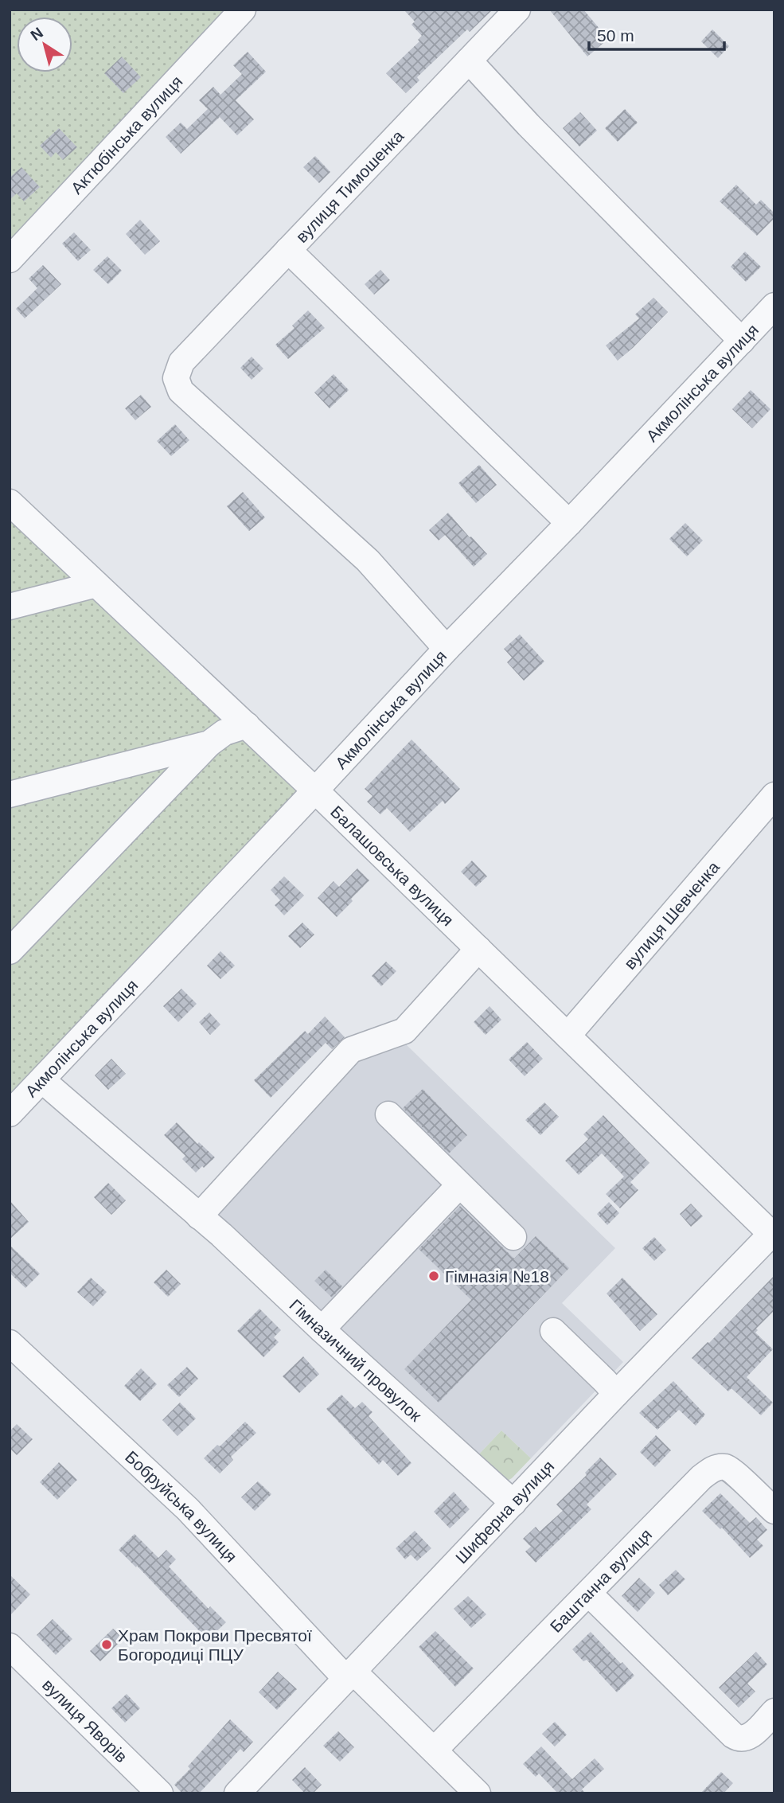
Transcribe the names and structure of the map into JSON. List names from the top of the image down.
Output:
{
  "streets": {
    "street": [
      "Актюбінська вулиця",
      "вулиця Тимошенка",
      "Акмолінська вулиця",
      "Балашовська вулиця",
      "вулиця Шевченка",
      "Гімназичний провулок",
      "Бобруйська вулиця",
      "Шиферна вулиця",
      "Баштанна вулиця",
      "вулиця Яворів"
    ]
  },
  "crossings": [
    ["вулиця Тимошенка", "Акмолінська вулиця"],
    ["Акмолінська вулиця", "Балашовська вулиця"],
    ["Акмолінська вулиця", "Гімназичний провулок"],
    ["Балашовська вулиця", "вулиця Шевченка"],
    ["Балашовська вулиця", "Шиферна вулиця"],
    ["Гімназичний провулок", "Шиферна вулиця"],
    ["Бобруйська вулиця", "Шиферна вулиця"],
    ["Бобруйська вулиця", "Баштанна вулиця"]
  ],
  "places": ["Гімназія №18", "Храм Покрови Пресвятої Богородиці ПЦУ"],
  "scale_bar": "50 m",
  "north": "top left"
}
